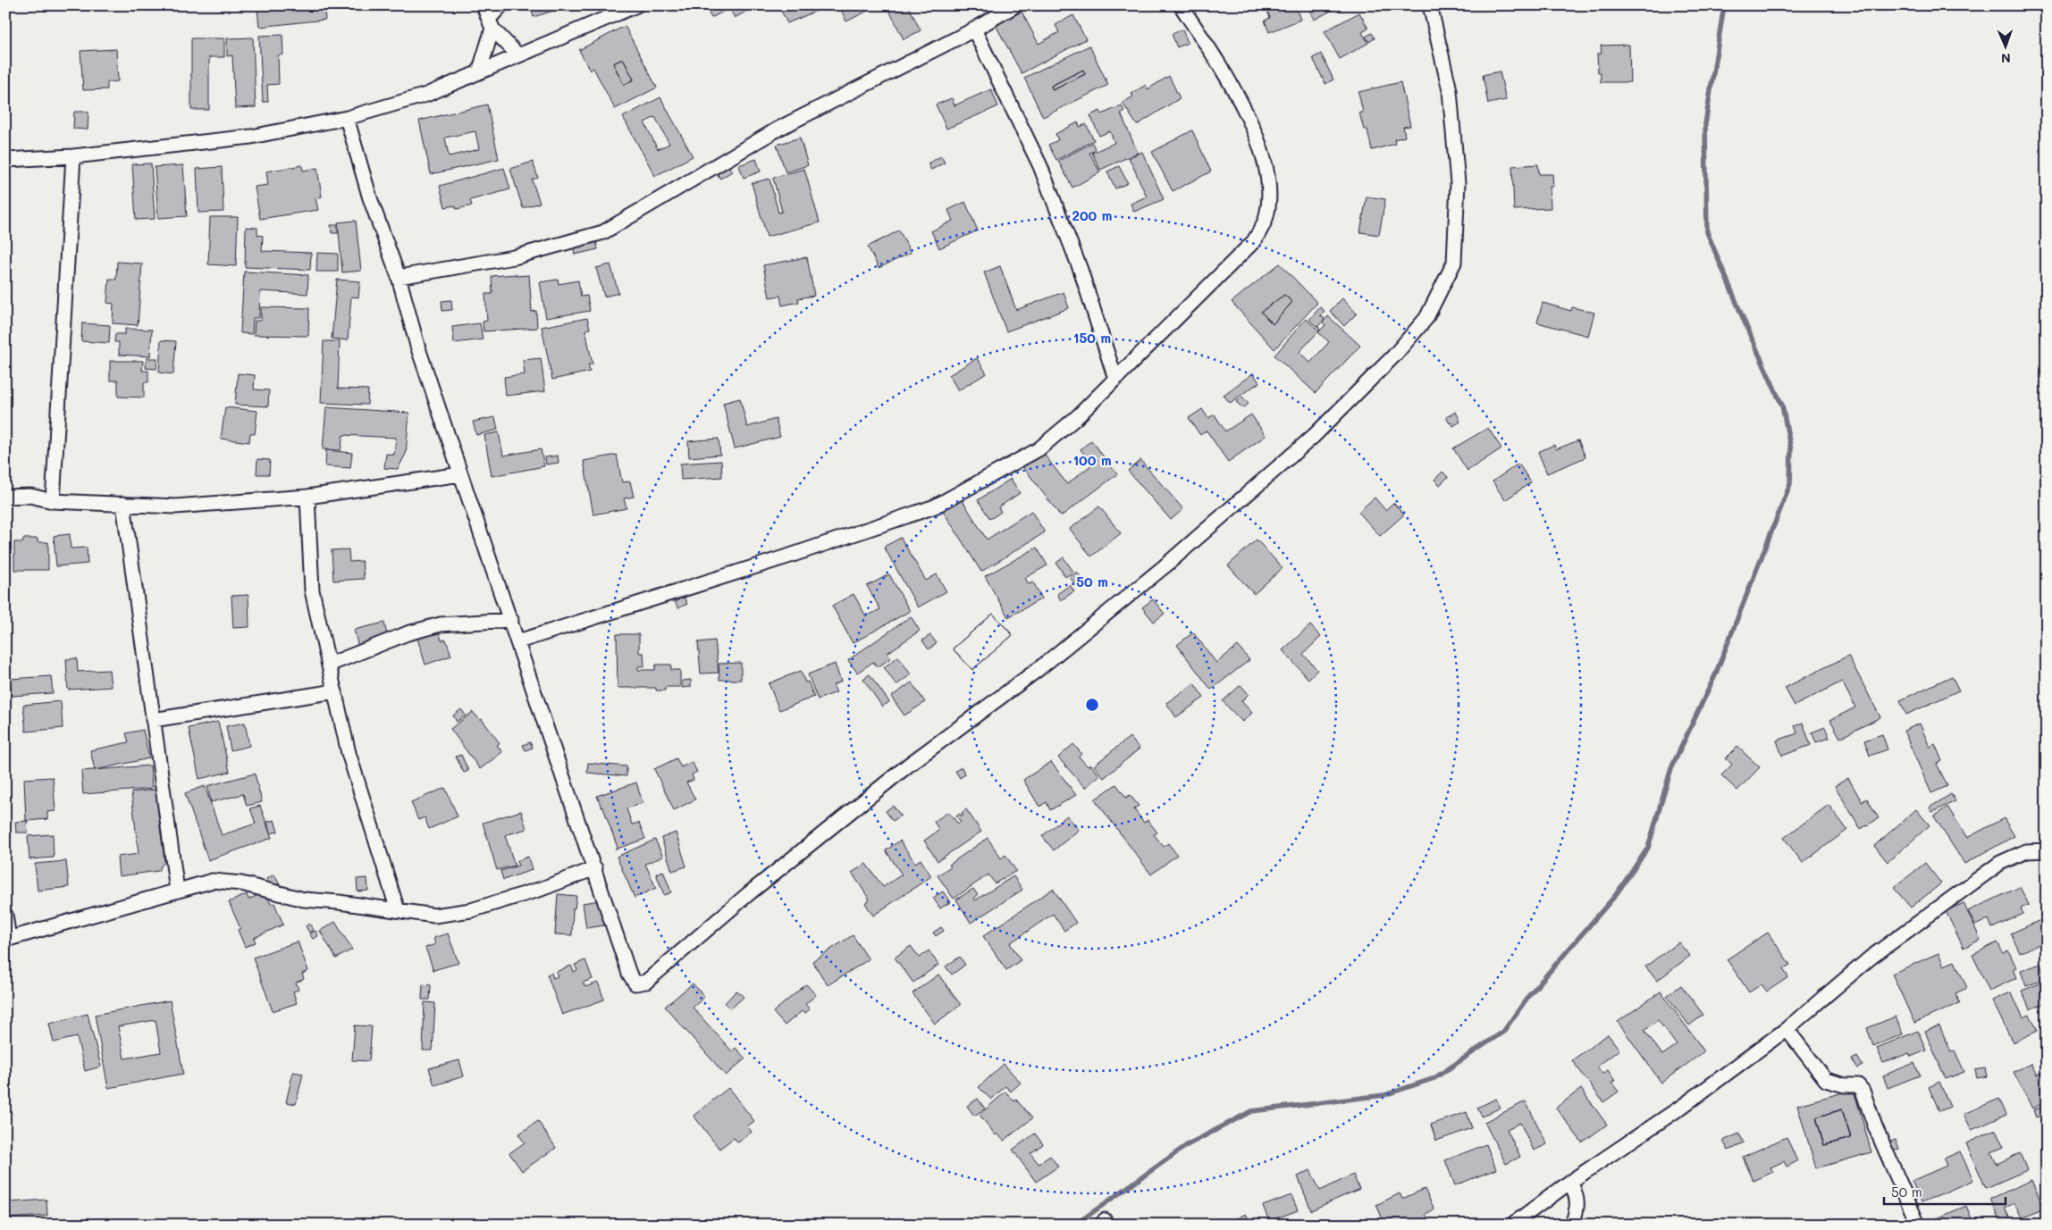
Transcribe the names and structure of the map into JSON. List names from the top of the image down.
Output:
{
  "scale_bar": "50 m",
  "north": "bottom",
  "rings": [
    "200 m",
    "150 m",
    "100 m",
    "50 m"
  ]
}
